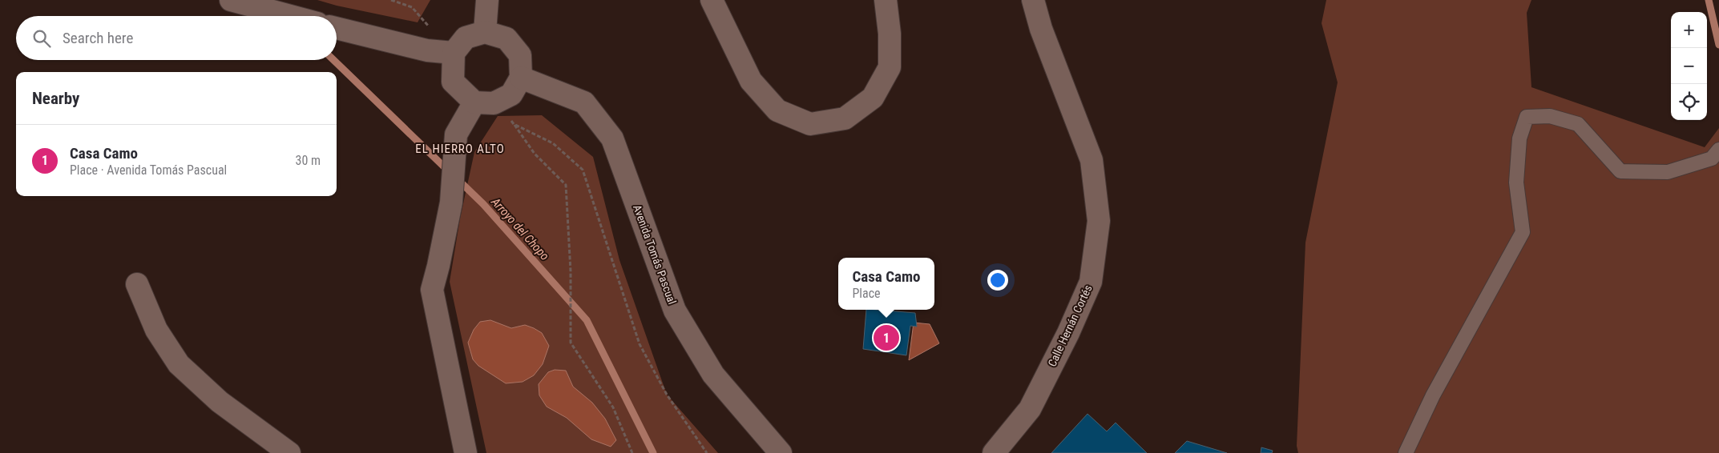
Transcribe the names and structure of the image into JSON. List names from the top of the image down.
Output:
{
  "streets": {
    "street": ["Avenida Tomás Pascual", "Calle Hernán Cortés"]
  },
  "districts": ["EL HIERRO ALTO"],
  "water": ["Arroyo del Chopo"],
  "page": {
    "map_buttons": ["+", "−"],
    "search": "Search here",
    "heading": "Nearby",
    "list": [
      {
        "mark": "1",
        "name": "Casa Camo",
        "note": "Place · Avenida Tomás Pascual",
        "value": "30 m"
      }
    ],
    "popup": ["Casa Camo", "Place"],
    "pins": "1"
  }
}
